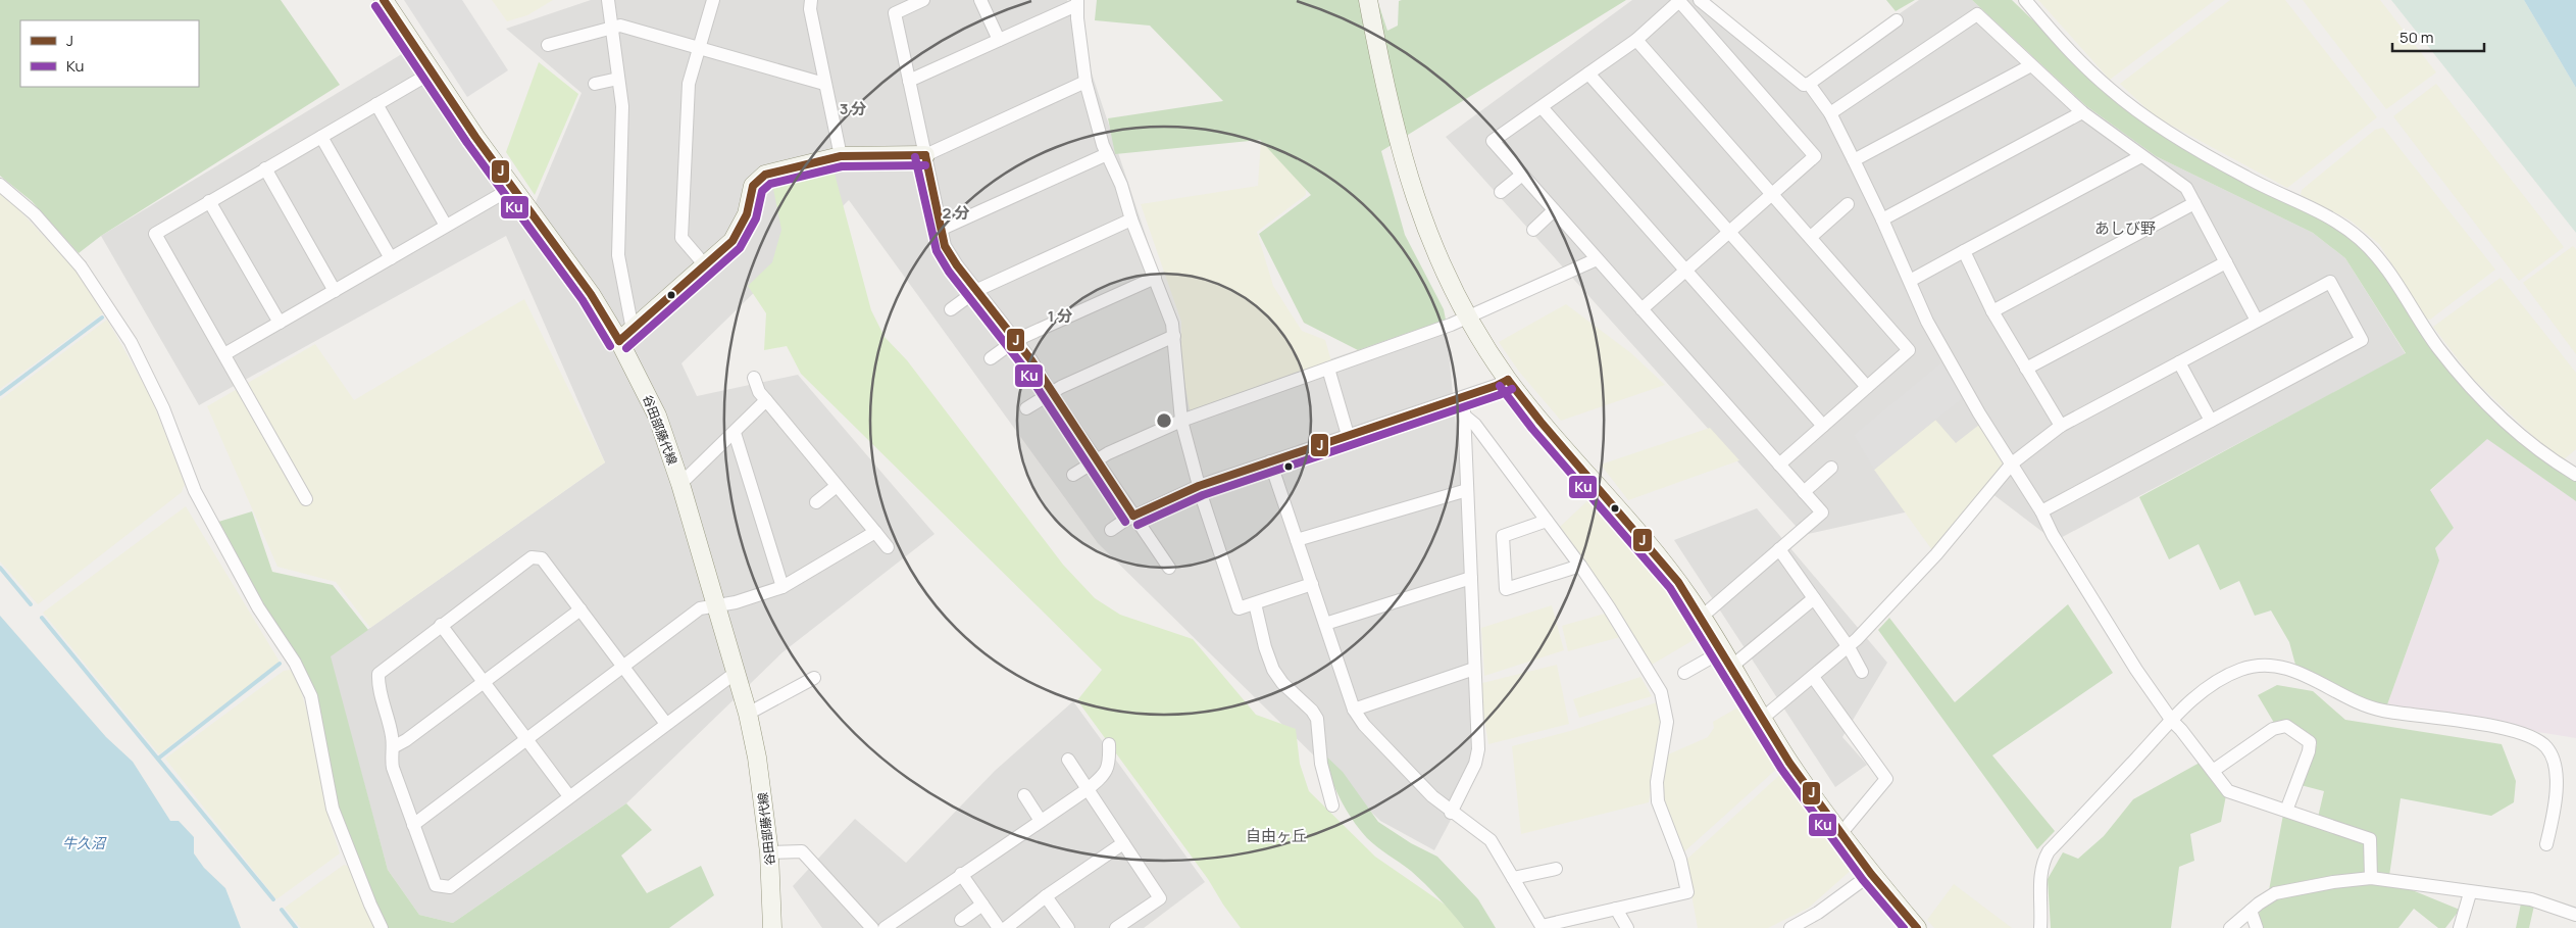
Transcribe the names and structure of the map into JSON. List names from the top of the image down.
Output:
{
  "streets": {
    "street": ["谷田部藤代線"]
  },
  "districts": ["あしび野", "自由ヶ丘"],
  "water": ["牛久沼"],
  "lines": ["transit line J", "transit line Ku"],
  "legend": ["J", "Ku"],
  "scale_bar": "50 m",
  "rings": ["3 分", "2 分", "1 分"]
}
